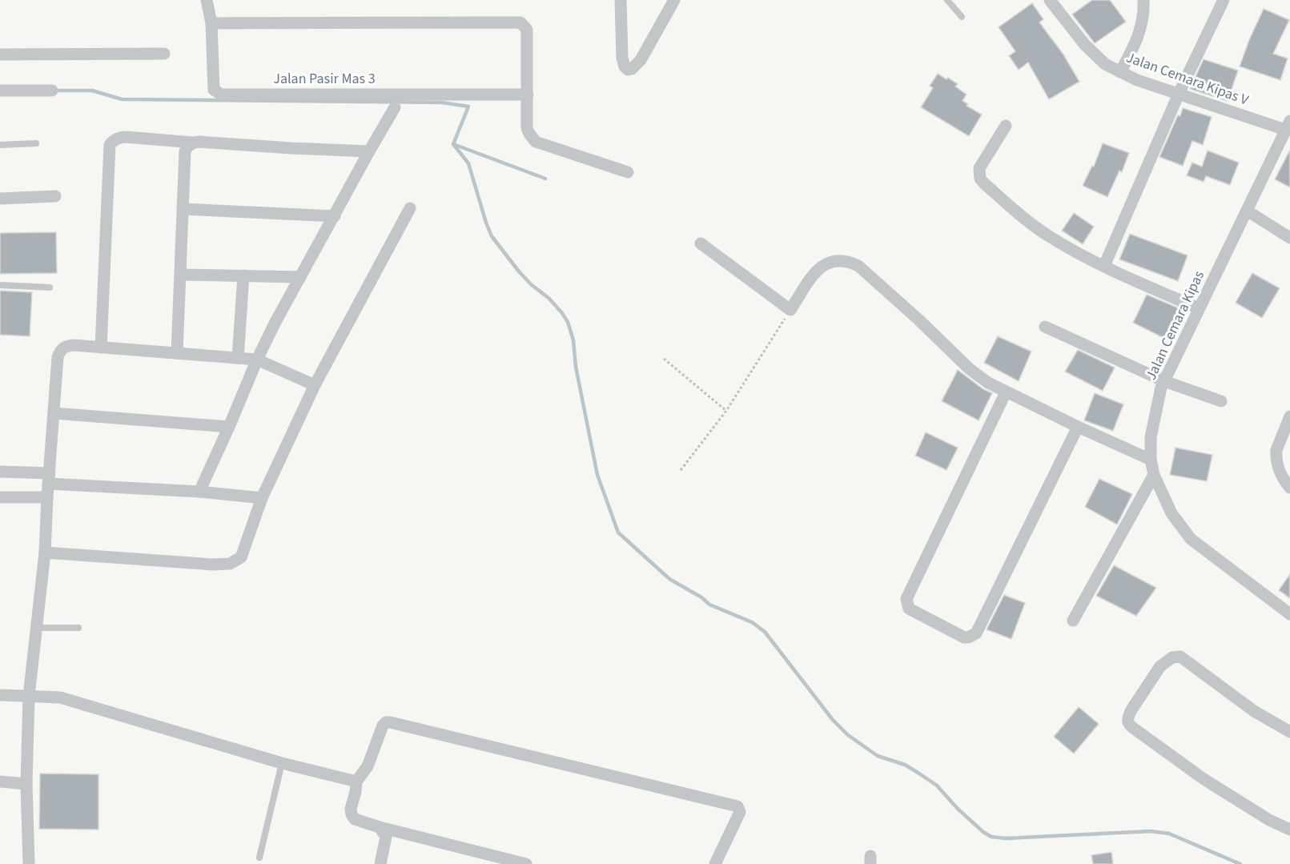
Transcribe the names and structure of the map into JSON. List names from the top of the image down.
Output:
{
  "streets": {
    "street": ["Jalan Pasir Mas 3", "Jalan Cemara Kipas V", "Jalan Cemara Kipas"]
  },
  "crossings": [
    ["Jalan Cemara Kipas V", "Jalan Cemara Kipas"]
  ]
}
